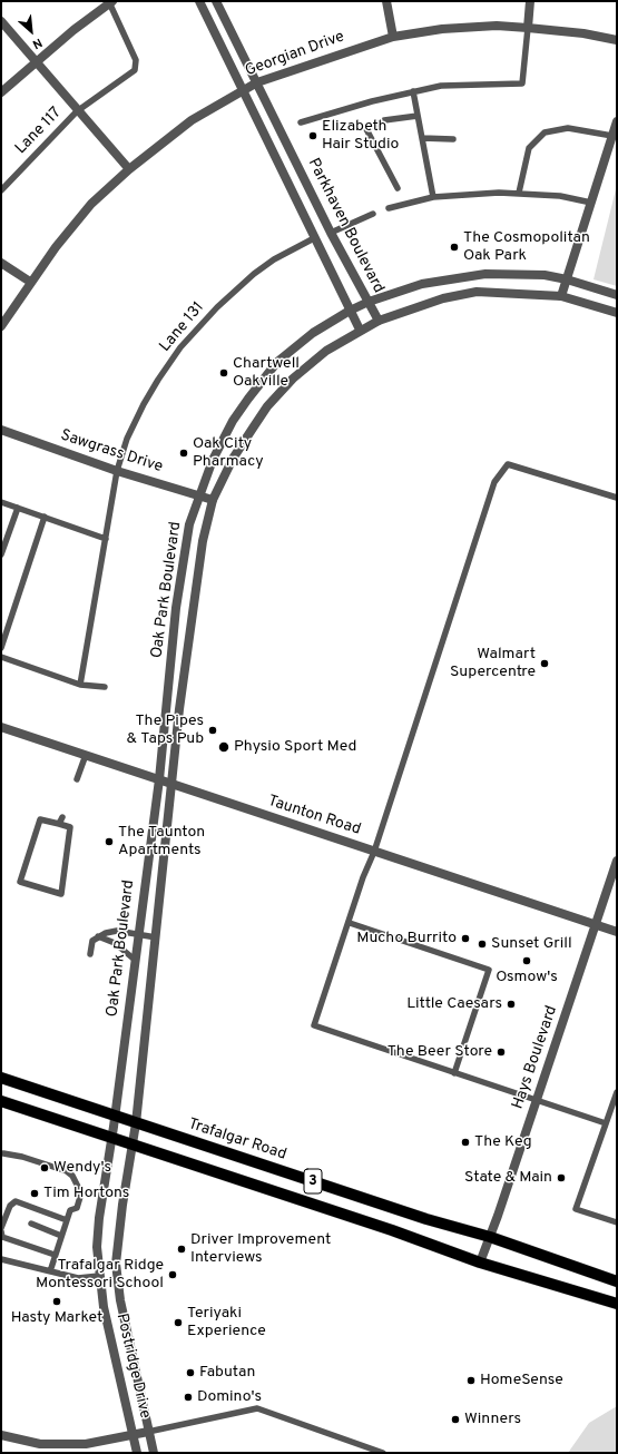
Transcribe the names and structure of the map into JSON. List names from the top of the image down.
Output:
{
  "streets": {
    "main road": ["Trafalgar Road", "3"],
    "street": [
      "Georgian Drive",
      "Parkhaven Boulevard",
      "Sawgrass Drive",
      "Oak Park Boulevard",
      "Taunton Road",
      "Hays Boulevard",
      "Postridge Drive"
    ],
    "lane": ["Lane 117", "Lane 131"]
  },
  "crossings": [
    ["Georgian Drive", "Parkhaven Boulevard"],
    ["Parkhaven Boulevard", "Lane 131"],
    ["Parkhaven Boulevard", "Oak Park Boulevard"],
    ["Lane 131", "Sawgrass Drive"],
    ["Sawgrass Drive", "Oak Park Boulevard"],
    ["Oak Park Boulevard", "Taunton Road"],
    ["Oak Park Boulevard", "Trafalgar Road"],
    ["Oak Park Boulevard", "Postridge Drive"],
    ["Taunton Road", "Hays Boulevard"],
    ["Hays Boulevard", "Trafalgar Road"],
    ["Trafalgar Road", "Postridge Drive"]
  ],
  "places": [
    "Elizabeth Hair Studio",
    "The Cosmopolitan Oak Park",
    "Chartwell Oakville",
    "Oak City Pharmacy",
    "Walmart Supercentre",
    "The Pipes & Taps Pub",
    "Physio Sport Med",
    "The Taunton Apartments",
    "Mucho Burrito",
    "Sunset Grill",
    "Osmow's",
    "Little Caesars",
    "The Beer Store",
    "The Keg",
    "Wendy's",
    "State & Main",
    "Tim Hortons",
    "Driver Improvement Interviews",
    "Trafalgar Ridge Montessori School",
    "Hasty Market",
    "Teriyaki Experience",
    "Fabutan",
    "HomeSense",
    "Domino's",
    "Winners"
  ],
  "north": "bottom right"
}
